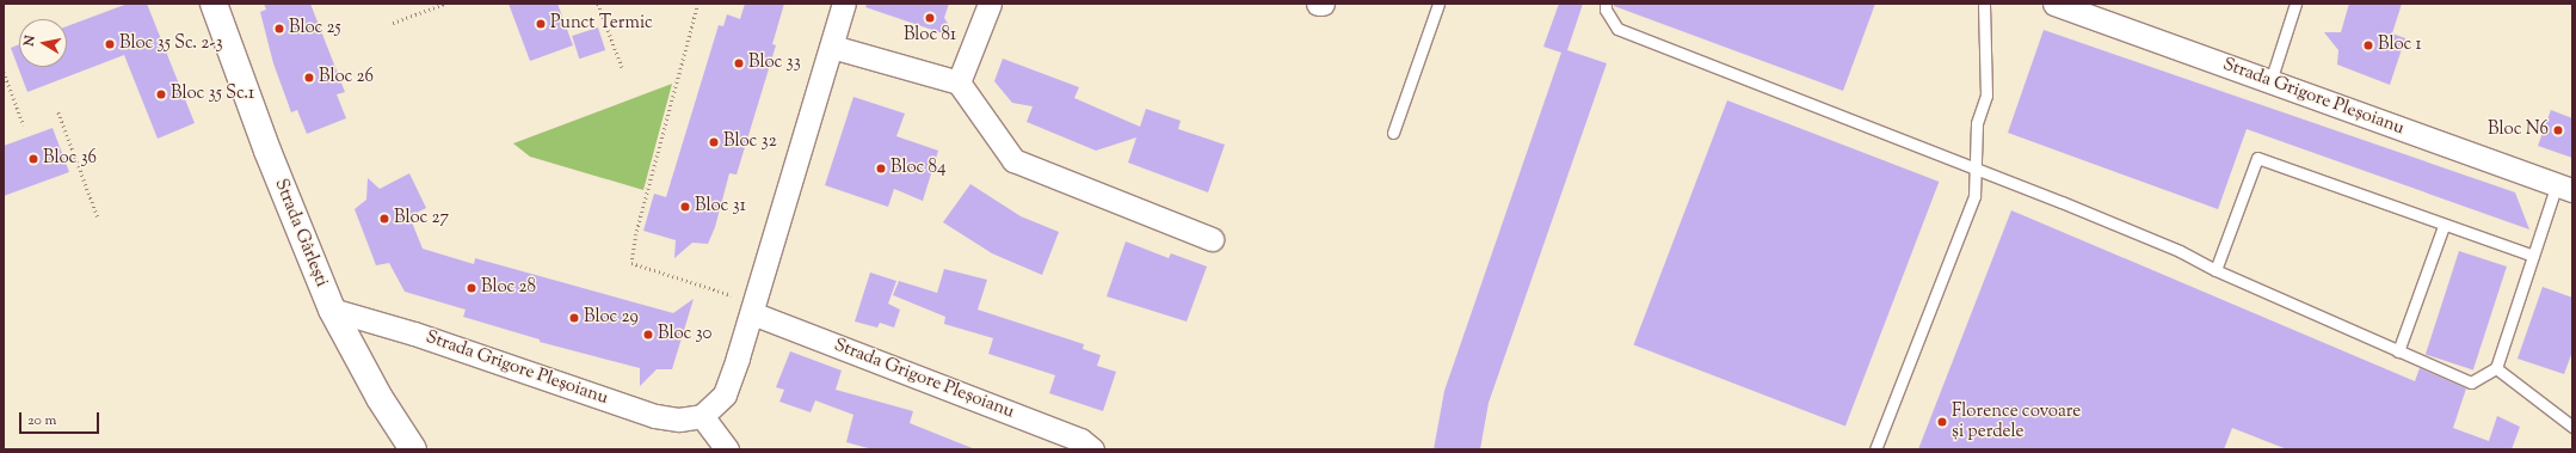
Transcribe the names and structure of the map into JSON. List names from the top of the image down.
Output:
{
  "streets": {
    "street": ["Strada Grigore Pleșoianu", "Strada Gârlești"]
  },
  "crossings": [
    ["Strada Grigore Pleșoianu", "Strada Gârlești"]
  ],
  "places": [
    "Bloc 81",
    "Punct Termic",
    "Bloc 25",
    "Bloc 35 Sc. 2-3",
    "Bloc 1",
    "Bloc 33",
    "Bloc 26",
    "Bloc 35 Sc.1",
    "Bloc N6",
    "Bloc 32",
    "Bloc 36",
    "Bloc 84",
    "Bloc 31",
    "Bloc 27",
    "Bloc 28",
    "Bloc 29",
    "Bloc 30",
    "Florence covoare și perdele"
  ],
  "scale_bar": "20 m",
  "north": "left"
}
